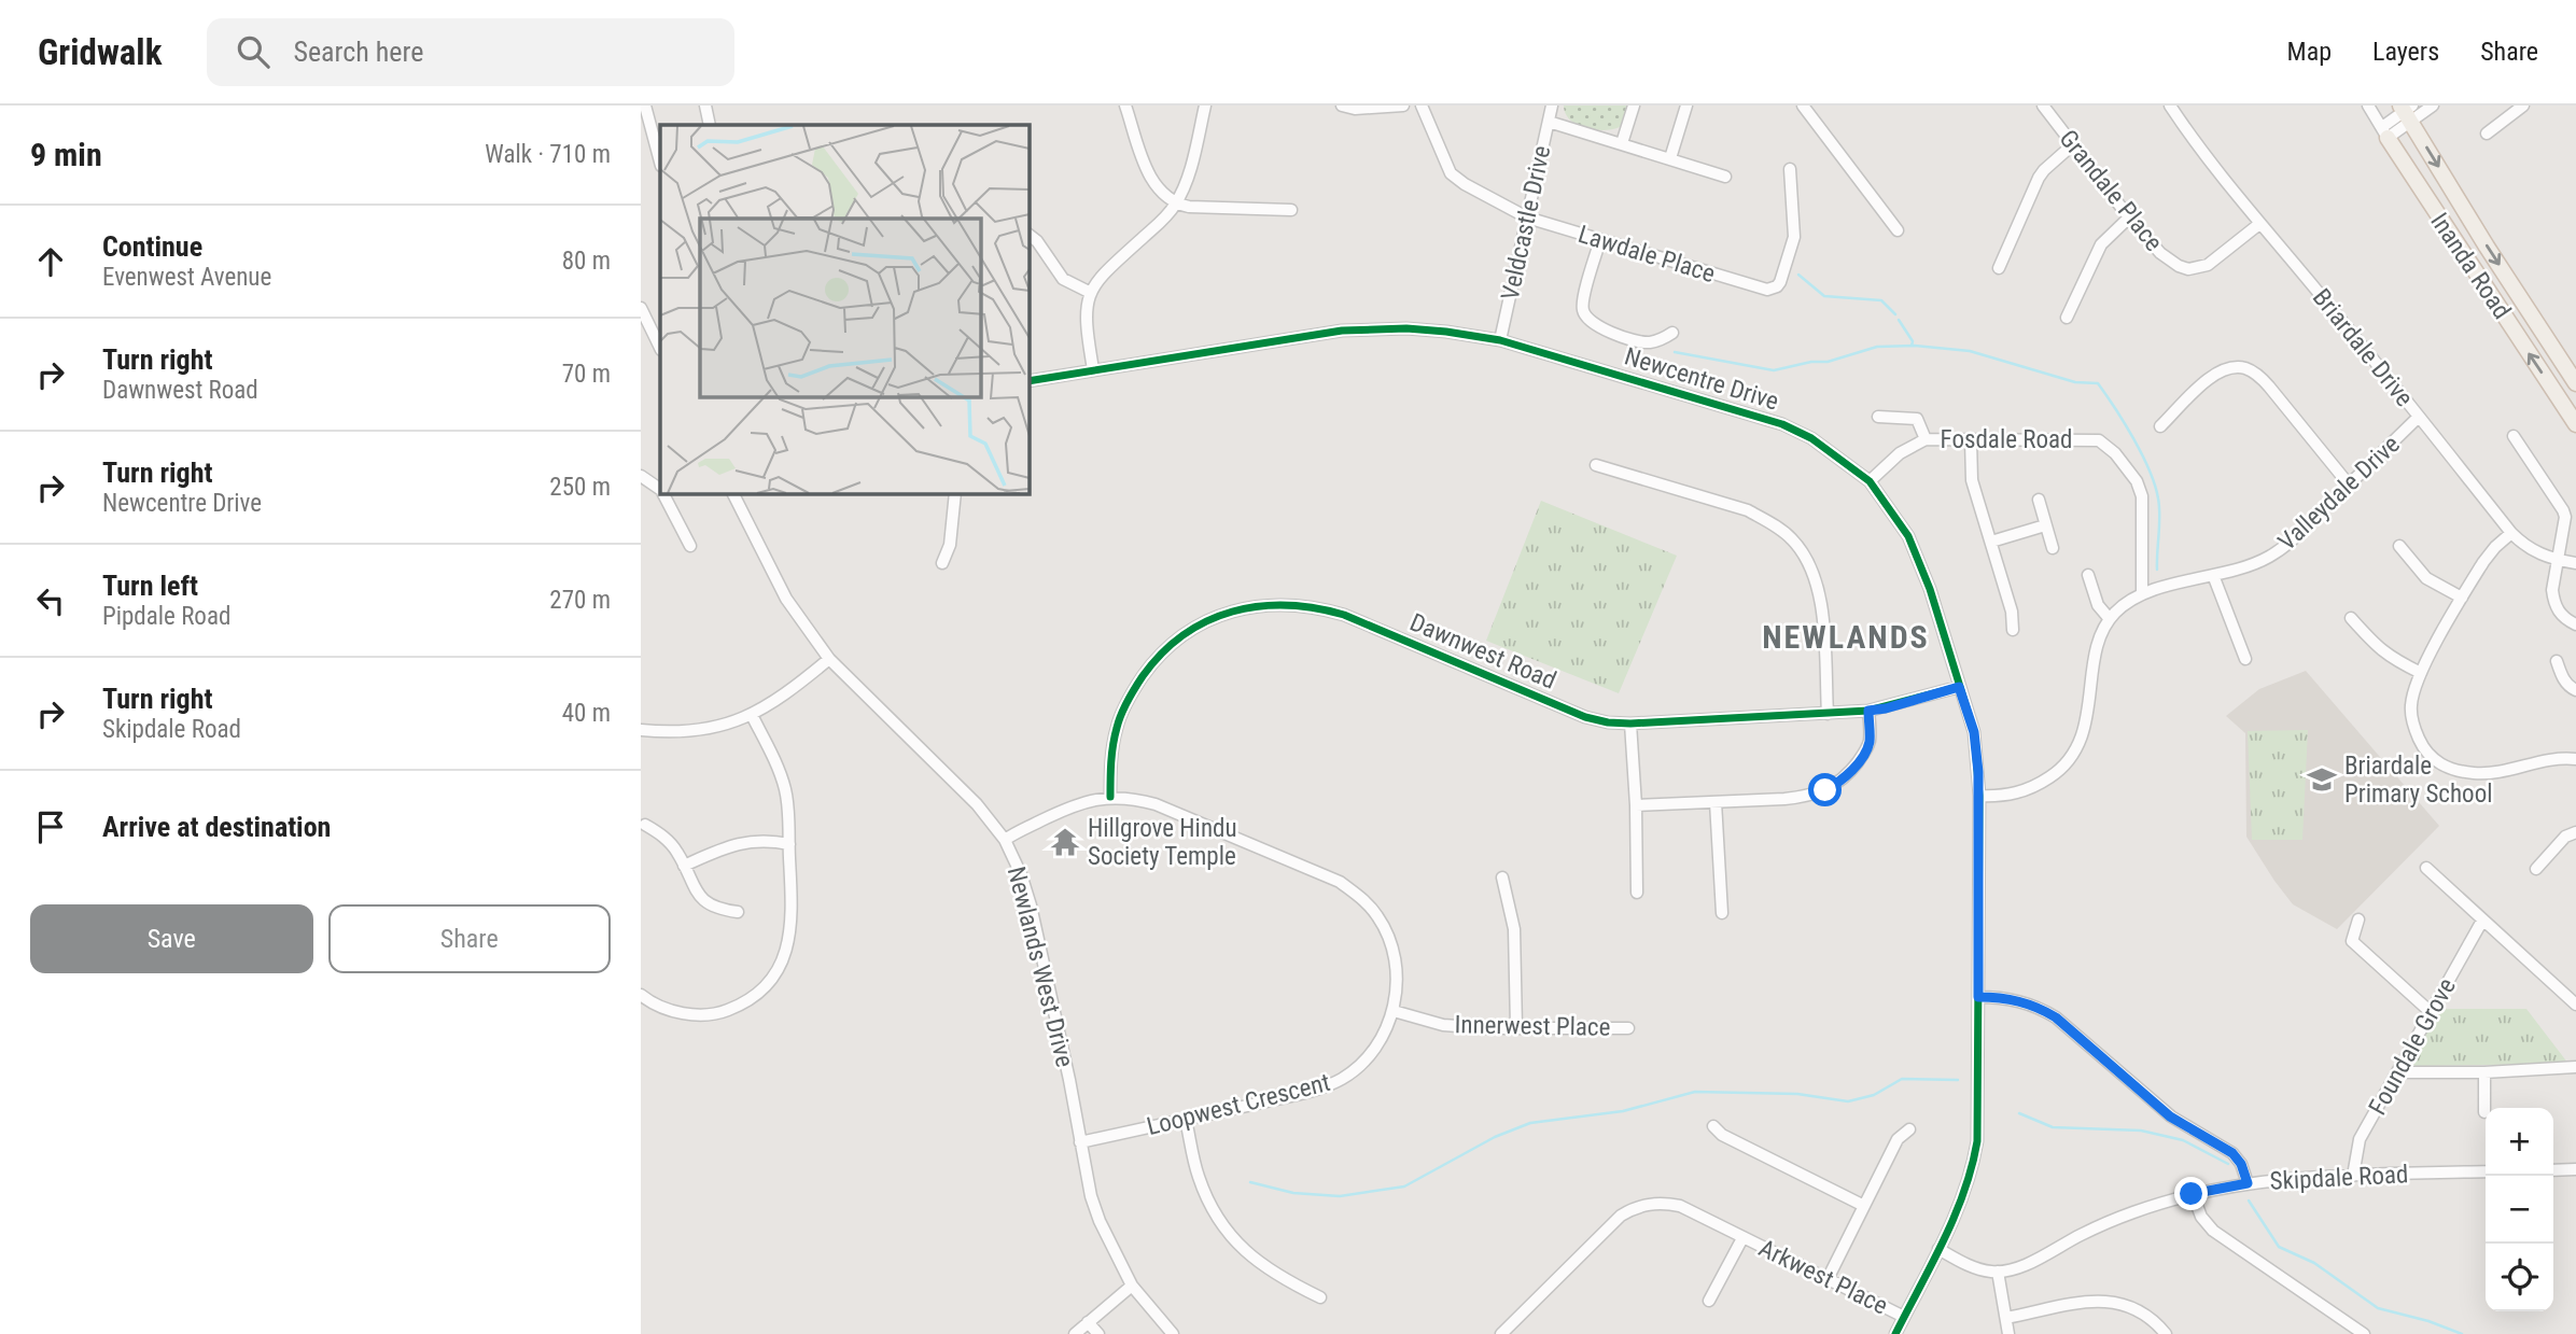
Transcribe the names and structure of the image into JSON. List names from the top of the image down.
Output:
{
  "streets": {
    "main road": ["Inanda Road"],
    "street": [
      "Grandale Place",
      "Veldcastle Drive",
      "Lawdale Place",
      "Briardale Drive",
      "Newcentre Drive",
      "Fosdale Road",
      "Valleydale Drive",
      "Dawnwest Road",
      "Newlands West Drive",
      "Innerwest Place",
      "Foundale Grove",
      "Loopwest Crescent",
      "Skipdale Road",
      "Arkwest Place"
    ]
  },
  "crossings": [
    ["Grandale Place", "Briardale Drive"],
    ["Veldcastle Drive", "Lawdale Place"],
    ["Veldcastle Drive", "Newcentre Drive"],
    ["Briardale Drive", "Valleydale Drive"],
    ["Newcentre Drive", "Fosdale Road"],
    ["Newcentre Drive", "Dawnwest Road"],
    ["Newcentre Drive", "Arkwest Place"],
    ["Fosdale Road", "Valleydale Drive"],
    ["Dawnwest Road", "Loopwest Crescent"],
    ["Newlands West Drive", "Loopwest Crescent"],
    ["Innerwest Place", "Loopwest Crescent"],
    ["Foundale Grove", "Skipdale Road"]
  ],
  "districts": ["NEWLANDS"],
  "places": {
    "school or university": ["Briardale Primary School"],
    "temple": ["Hillgrove Hindu Society Temple"]
  },
  "page": {
    "header": "Gridwalk",
    "search": "Search here",
    "nav": ["Map", "Layers", "Share"],
    "heading": ["9 min", "Walk · 710 m"],
    "list": [
      ["Continue", "Evenwest Avenue", "80 m"],
      ["Turn right", "Dawnwest Road", "70 m"],
      ["Turn right", "Newcentre Drive", "250 m"],
      ["Turn left", "Pipdale Road", "270 m"],
      ["Turn right", "Skipdale Road", "40 m"],
      "Arrive at destination"
    ],
    "buttons": ["Save", "Share"],
    "map_buttons": ["+", "−"]
  }
}
